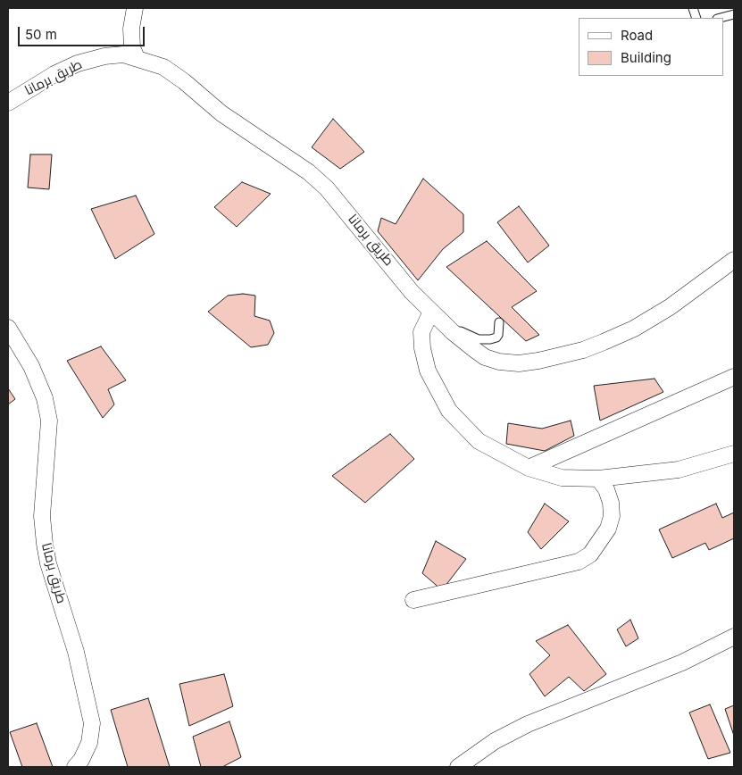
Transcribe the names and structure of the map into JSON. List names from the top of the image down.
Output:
{
  "streets": {
    "street": ["طريق برمانا"]
  },
  "legend": ["Road", "Building"],
  "scale_bar": "50 m"
}
